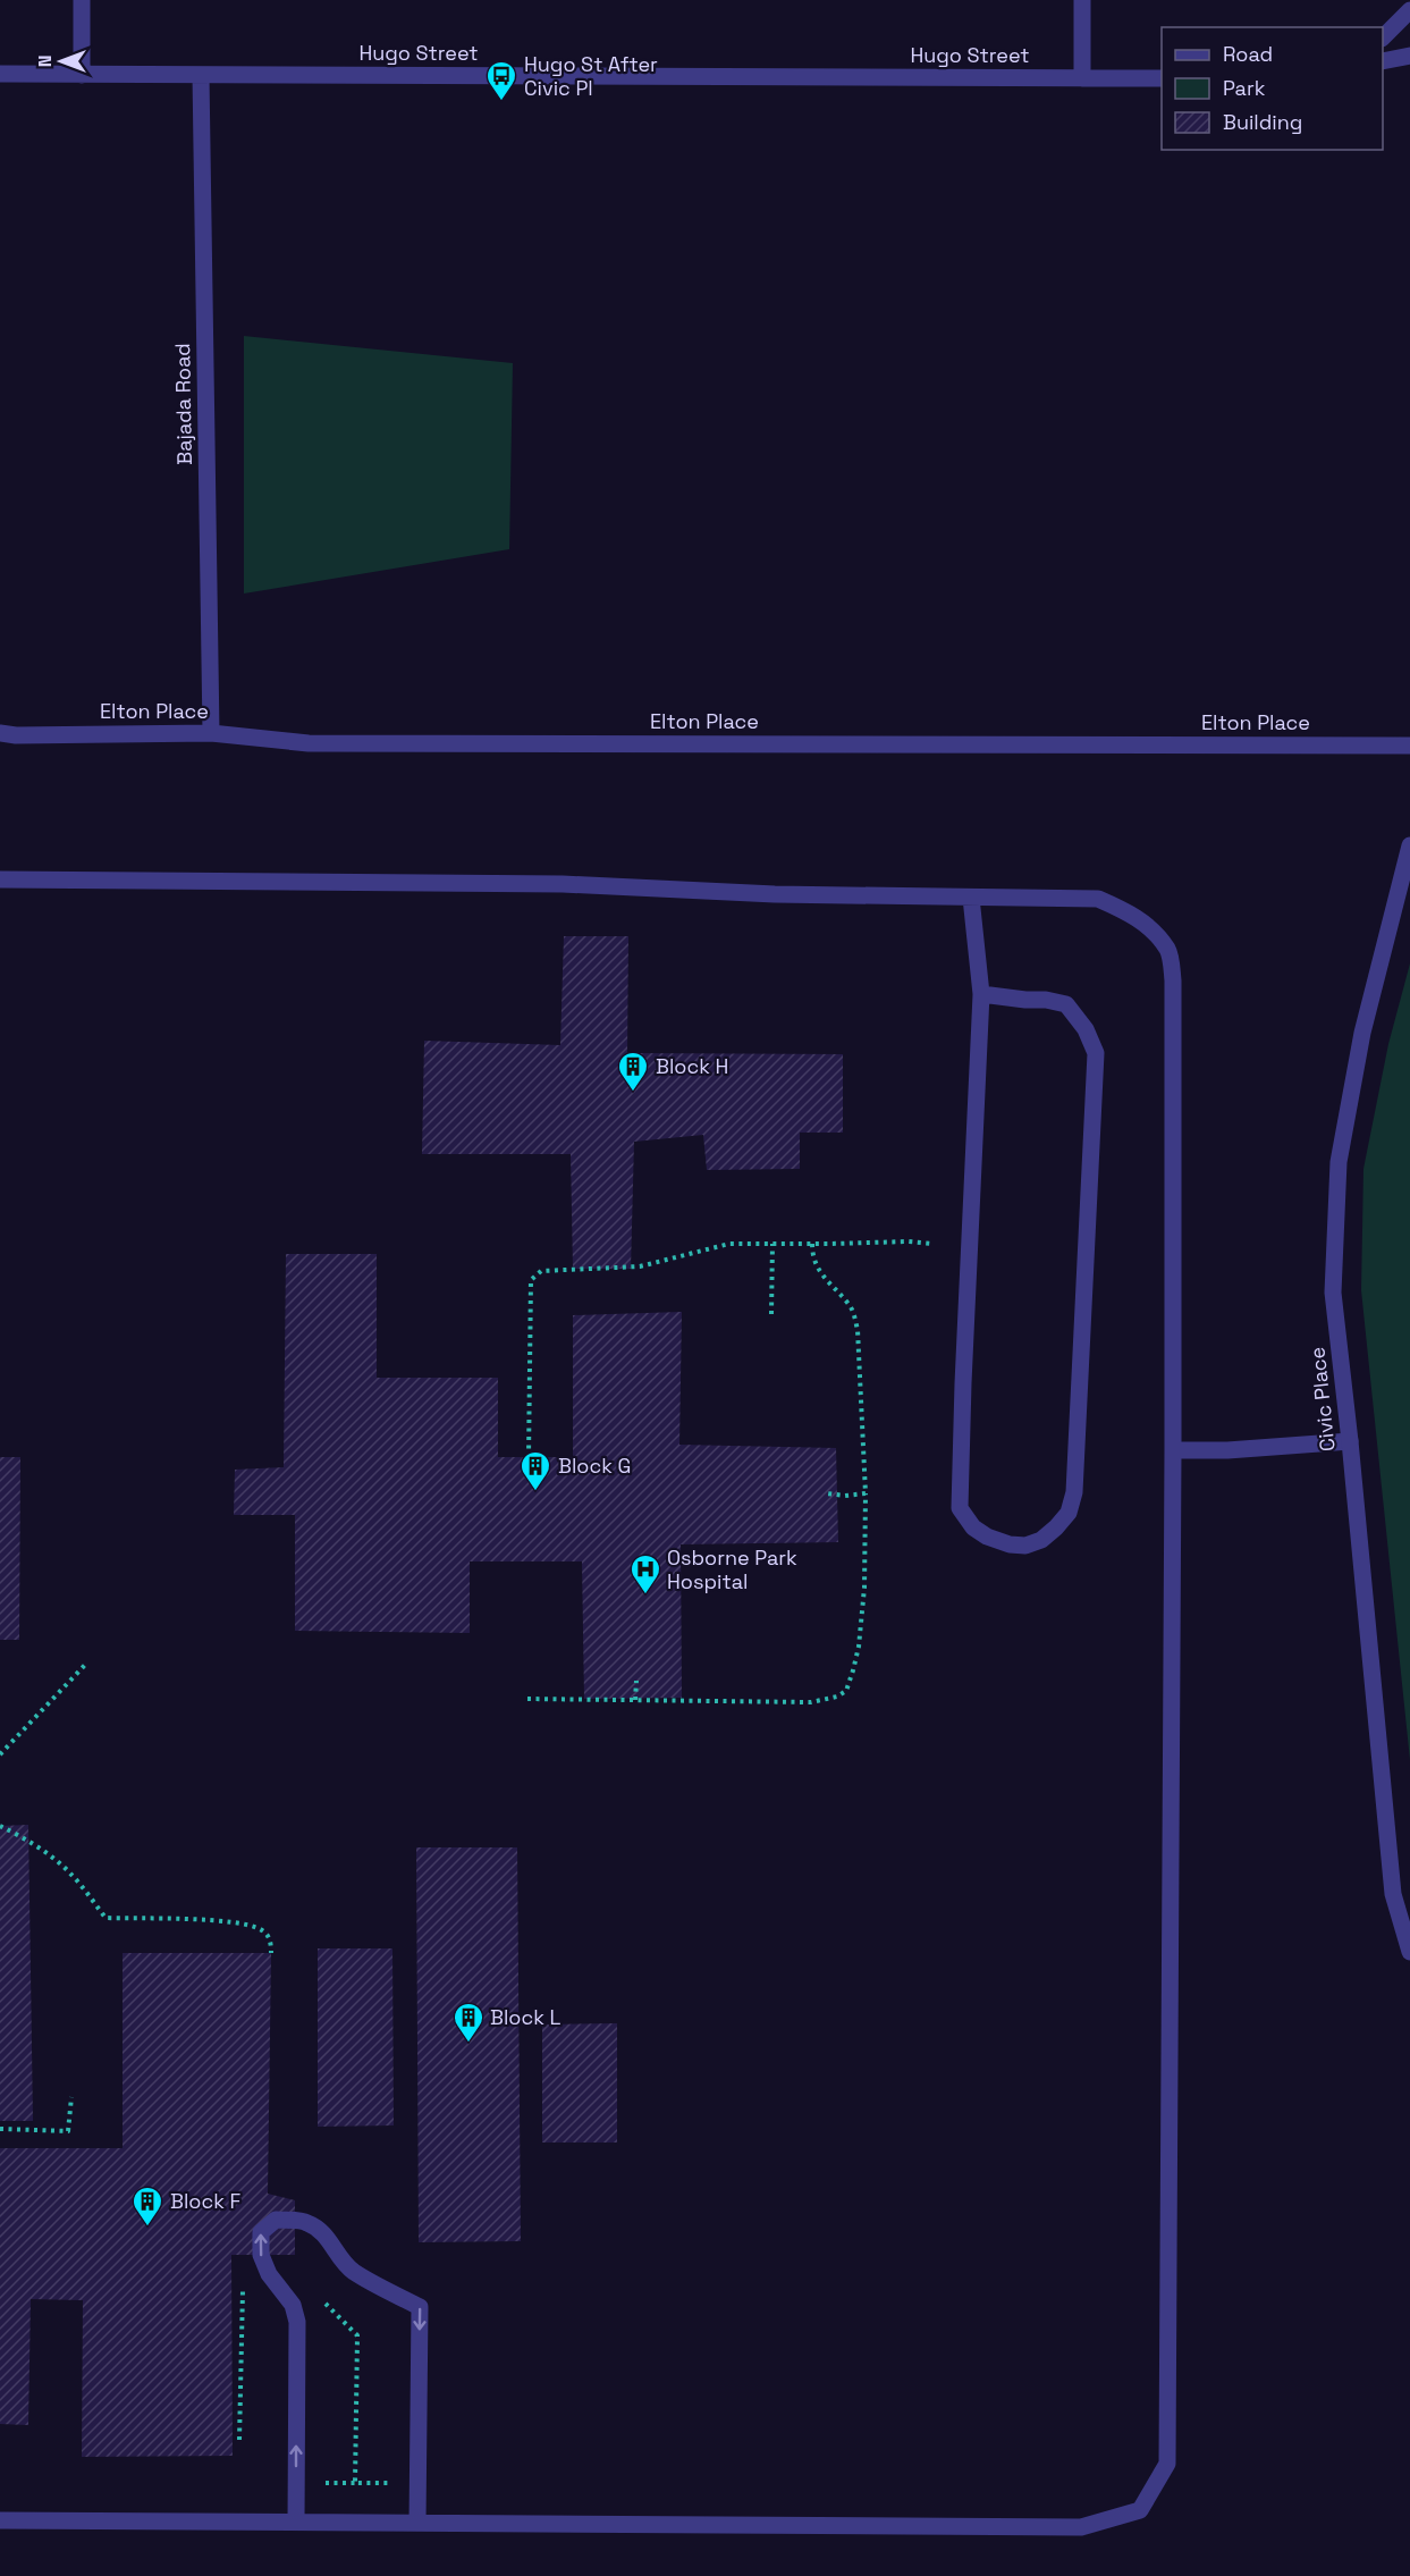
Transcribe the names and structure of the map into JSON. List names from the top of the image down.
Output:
{
  "streets": {
    "street": [
      "Hugo Street",
      "Bajada Road",
      "Elton Place",
      "Civic Place"
    ]
  },
  "crossings": [
    ["Hugo Street", "Bajada Road"],
    ["Bajada Road", "Elton Place"]
  ],
  "places": {
    "bus stop": ["Hugo St After Civic Pl"],
    "building": [
      "Block H",
      "Block G",
      "Block L",
      "Block F"
    ],
    "hospital": ["Osborne Park Hospital"]
  },
  "legend": ["Road", "Park", "Building"],
  "north": "left"
}
